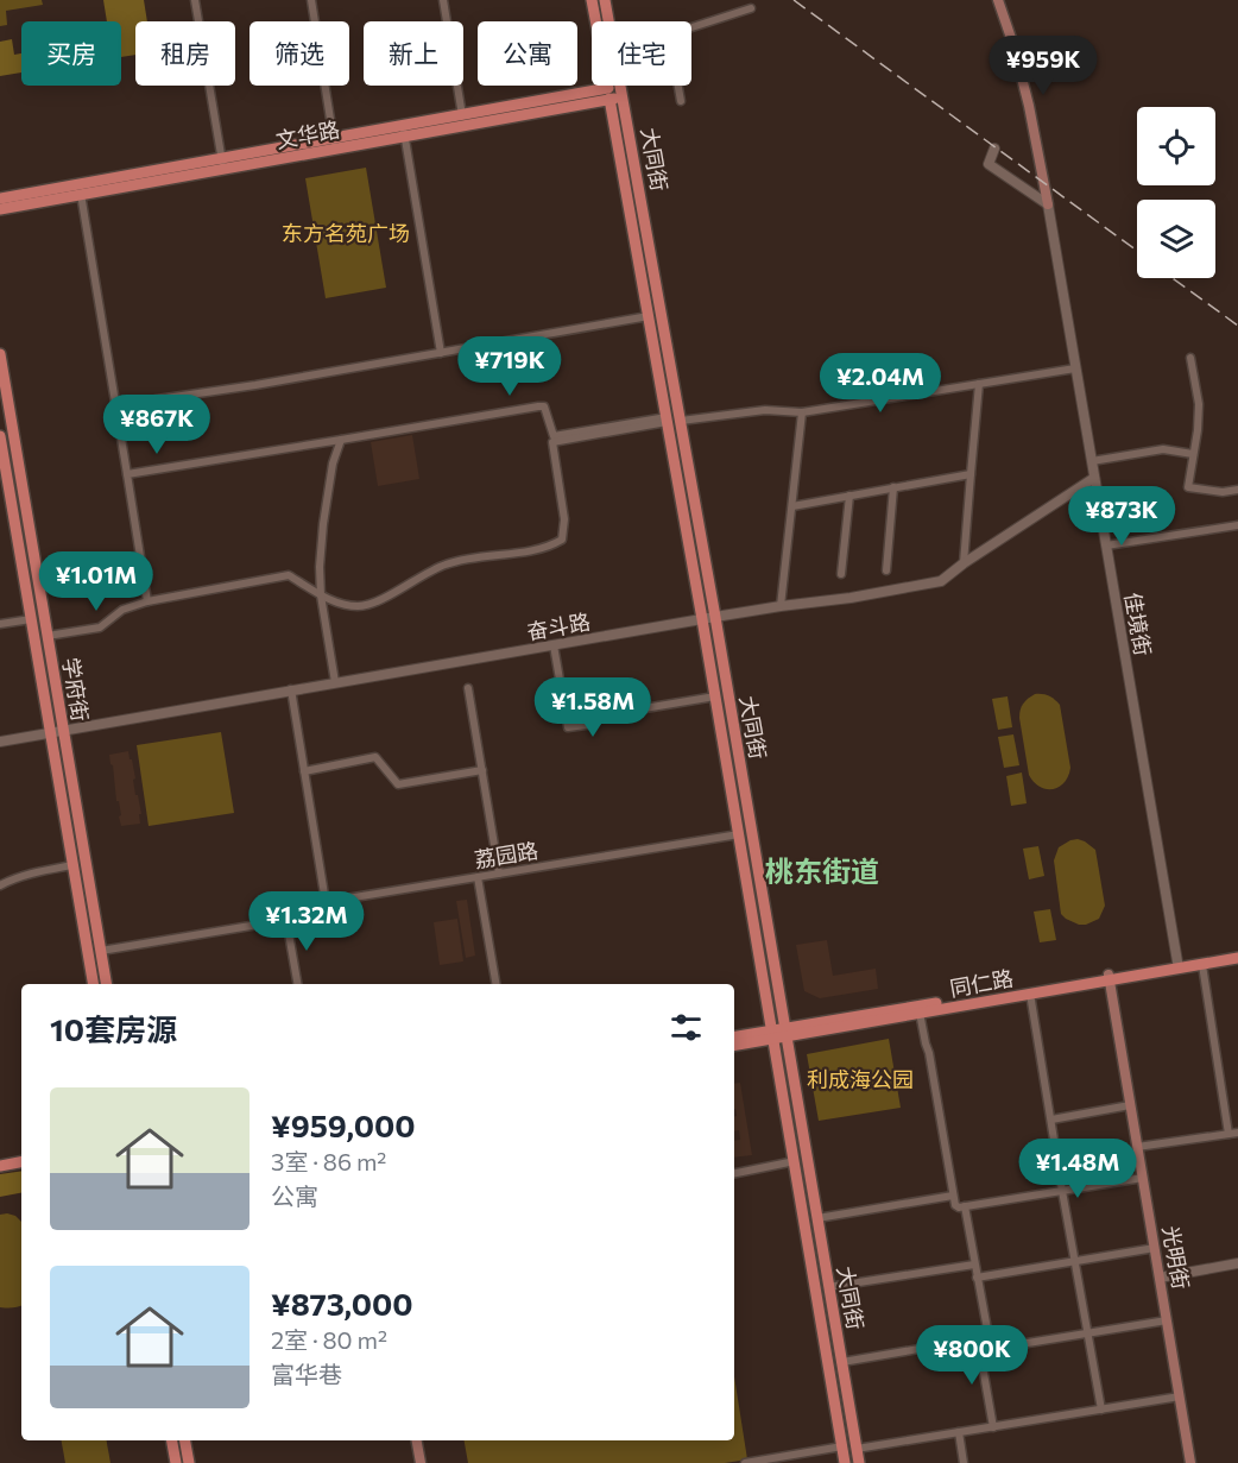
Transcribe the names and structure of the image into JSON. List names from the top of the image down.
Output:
{
  "streets": {
    "main road": [
      "文华路",
      "大同街",
      "学府街",
      "同仁路",
      "光明街"
    ],
    "street": ["佳境街", "奋斗路", "荔园路"]
  },
  "crossings": [
    ["文华路", "大同街"],
    ["大同街", "奋斗路"],
    ["大同街", "荔园路"],
    ["大同街", "同仁路"],
    ["佳境街", "奋斗路"],
    ["佳境街", "同仁路"],
    ["奋斗路", "学府街"],
    ["学府街", "荔园路"],
    ["同仁路", "光明街"]
  ],
  "districts": ["桃东街道"],
  "parks": ["东方名苑广场", "利成海公园"],
  "page": {
    "chip": [
      "买房",
      "租房",
      "筛选",
      "新上",
      "公寓",
      "住宅"
    ],
    "price": [
      "¥959K",
      "¥719K",
      "¥2.04M",
      "¥867K",
      "¥873K",
      "¥1.01M",
      "¥1.58M",
      "¥1.32M",
      "¥1.48M",
      "¥800K"
    ],
    "heading": "10套房源",
    "list": [
      {
        "name": "¥959,000",
        "note": "3室 · 86 m² · 公寓"
      },
      {
        "name": "¥873,000",
        "note": "2室 · 80 m² · 富华巷"
      }
    ]
  }
}
